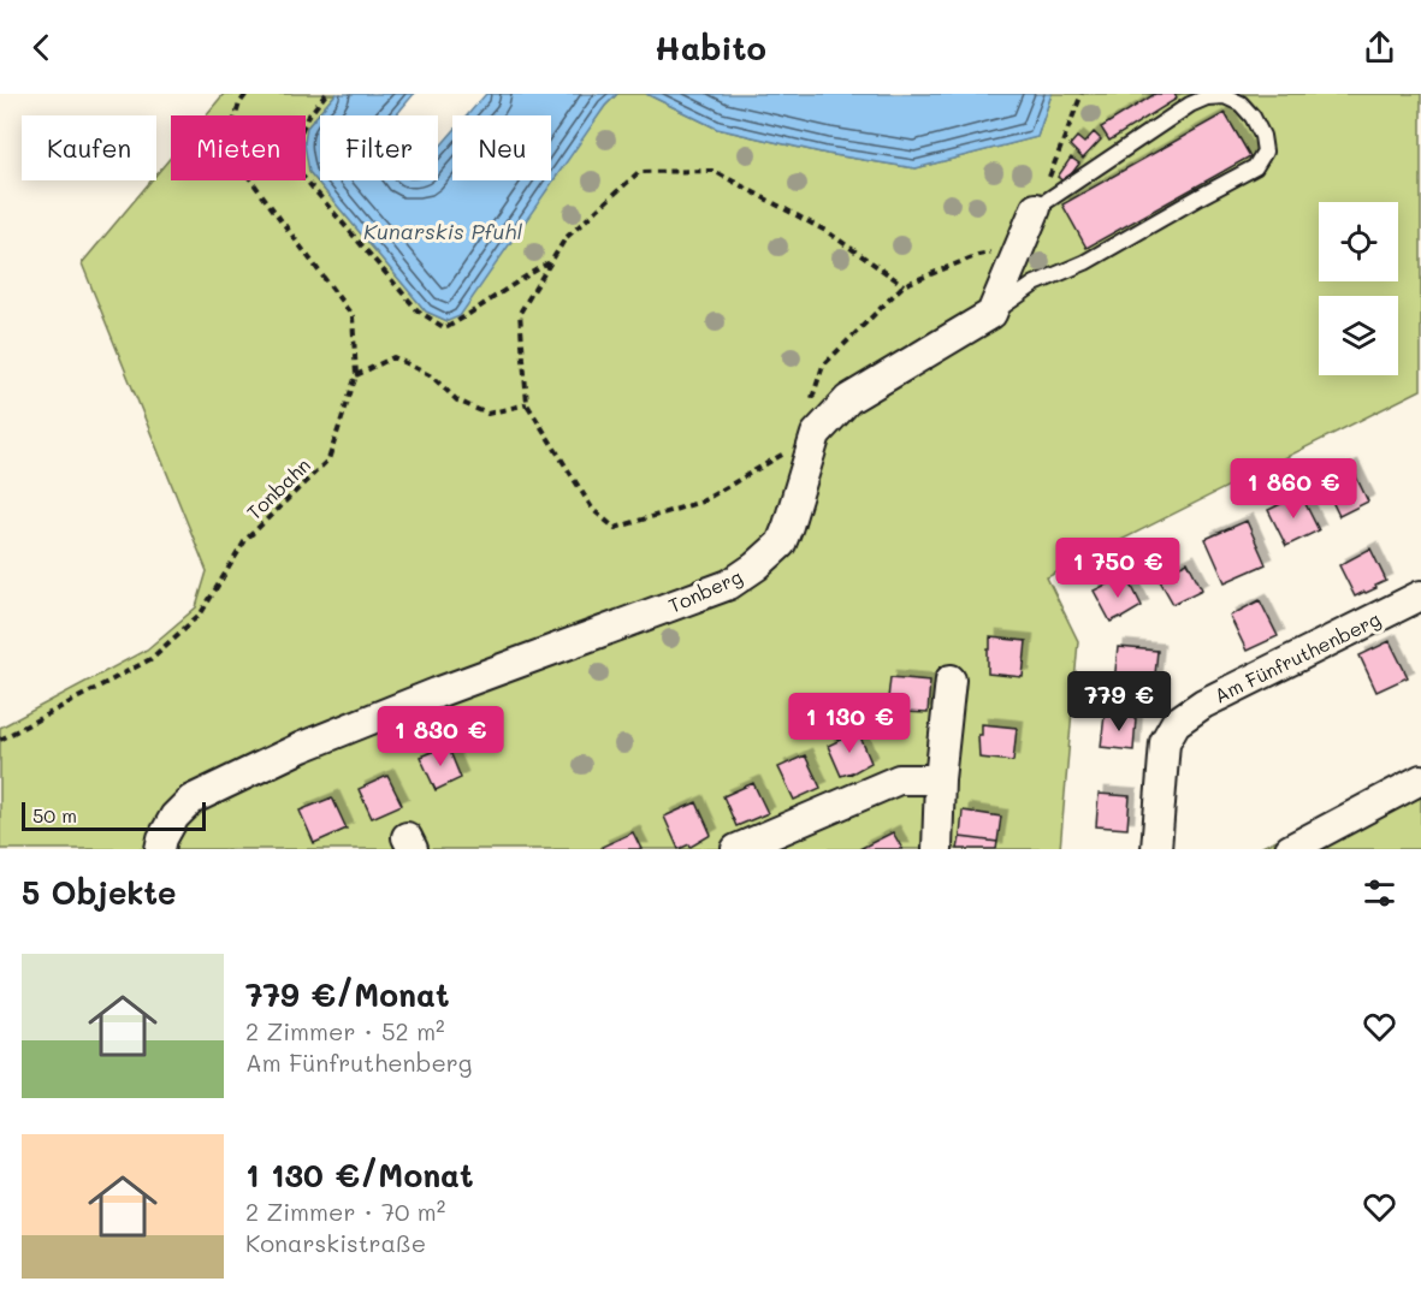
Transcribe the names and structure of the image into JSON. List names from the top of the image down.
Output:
{
  "streets": {
    "street": ["Tonberg", "Am Fünfruthenberg"],
    "path": ["Tonbahn"]
  },
  "water": ["Kunarskis Pfuhl"],
  "scale_bar": "50 m",
  "page": {
    "header": "Habito",
    "chip": [
      "Kaufen",
      "Mieten",
      "Filter",
      "Neu"
    ],
    "price": [
      "1 860 €",
      "1 750 €",
      "779 €",
      "1 130 €",
      "1 830 €"
    ],
    "scale": "50 m",
    "heading": "5 Objekte",
    "list": [
      {
        "name": "779 €/Monat",
        "note": "2 Zimmer · 52 m² · Am Fünfruthenberg"
      },
      {
        "name": "1 130 €/Monat",
        "note": "2 Zimmer · 70 m² · Konarskistraße"
      }
    ]
  }
}
